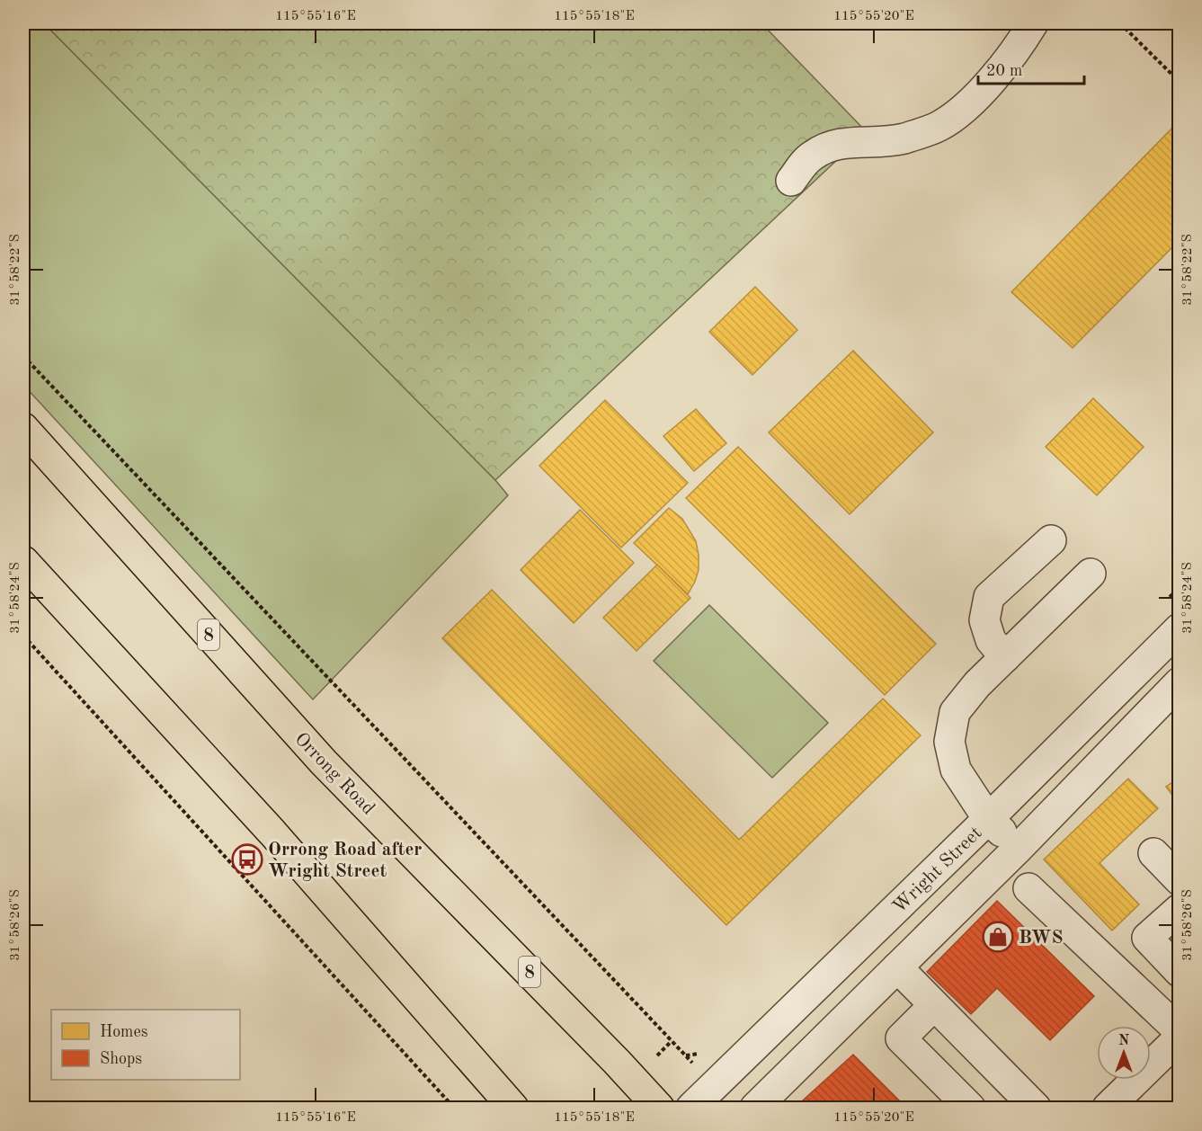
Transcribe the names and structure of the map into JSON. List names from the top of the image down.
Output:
{
  "streets": {
    "highway": ["8", "Orrong Road"],
    "street": ["Wright Street"]
  },
  "places": {
    "bus stop": ["Orrong Road after Wright Street"],
    "shop": ["BWS"]
  },
  "legend": ["Homes", "Shops"],
  "scale_bar": "20 m",
  "north": "top",
  "coordinates": [
    "115°55'16\"E",
    "115°55'18\"E",
    "115°55'20\"E",
    "31°58'22\"S",
    "31°58'24\"S",
    "31°58'26\"S"
  ]
}
